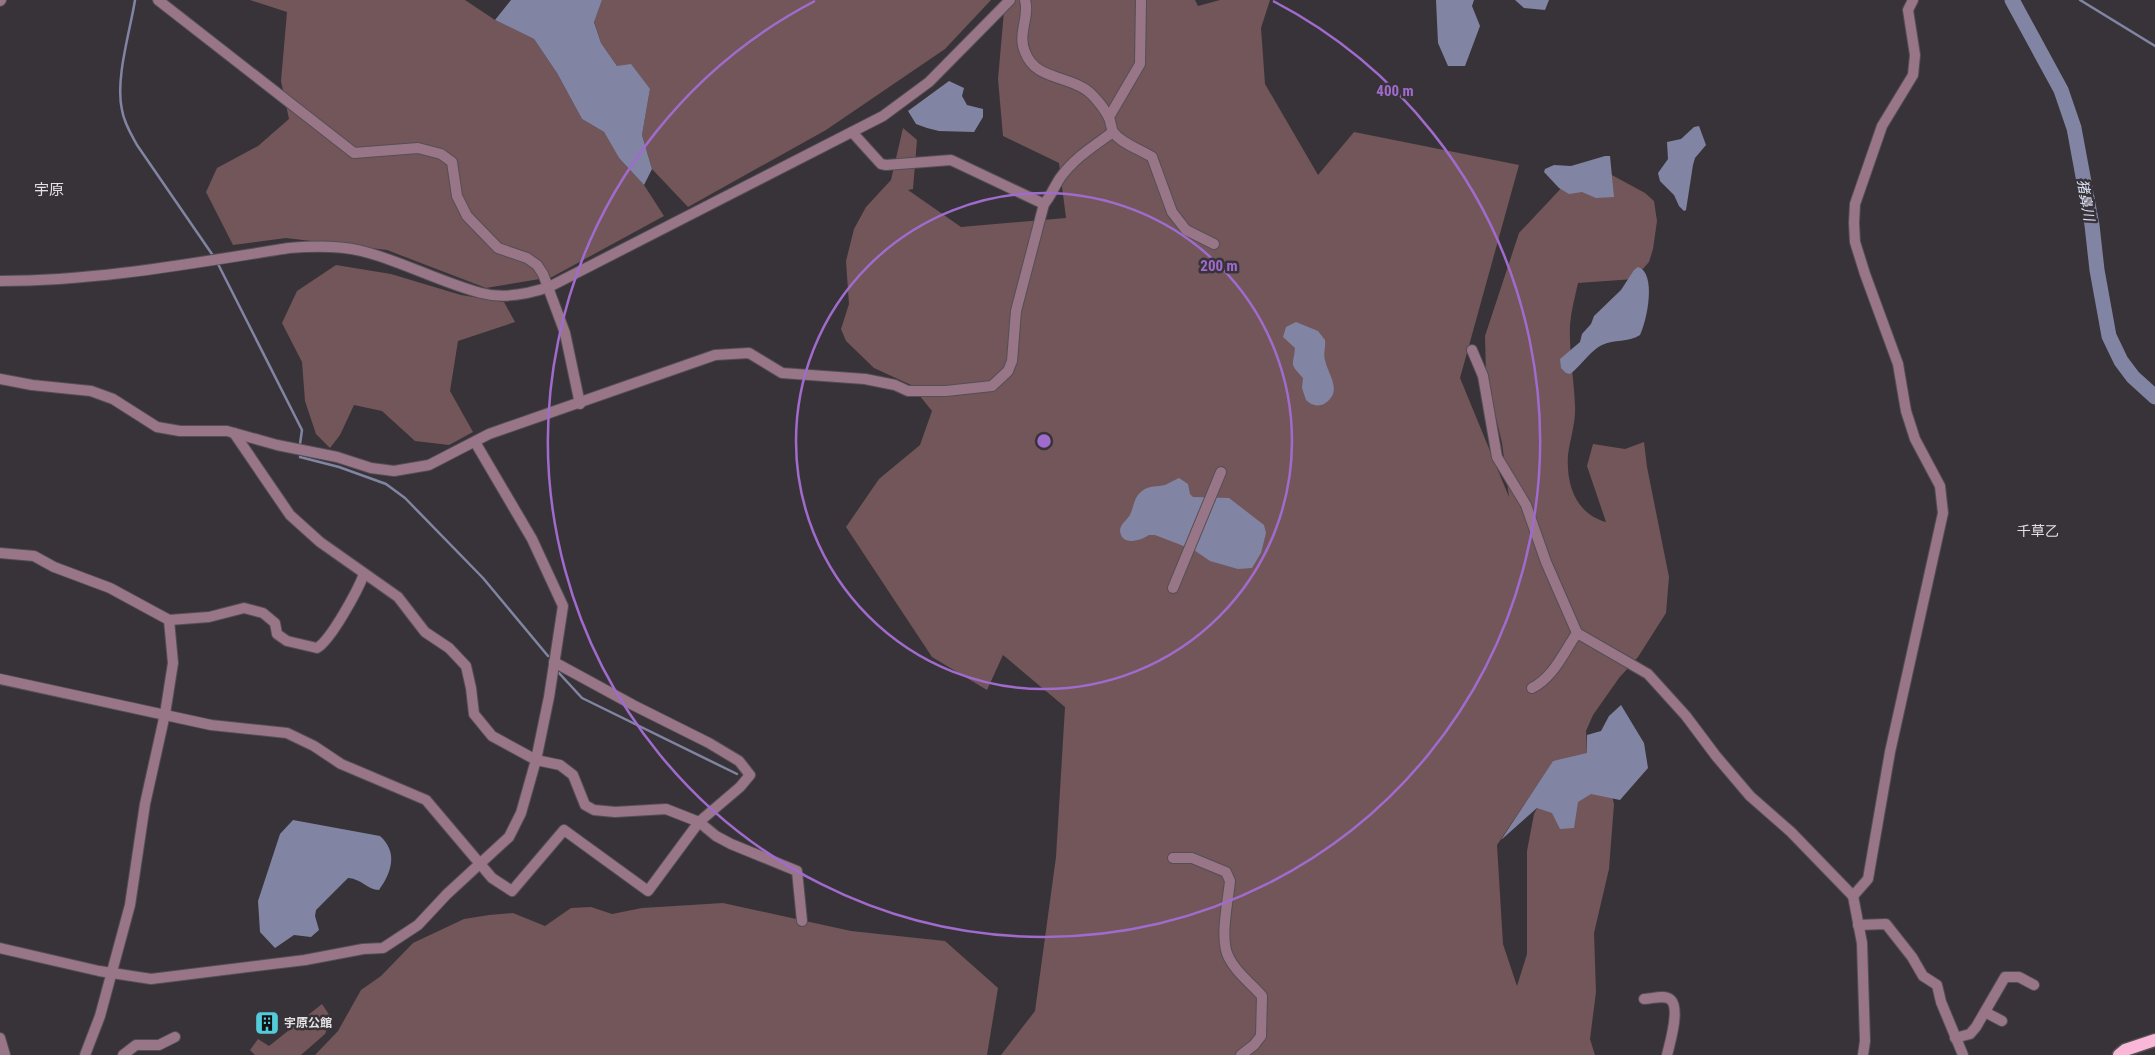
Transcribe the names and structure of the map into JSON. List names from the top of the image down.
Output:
{
  "districts": ["宇原", "千草乙"],
  "water": ["猪鼻川"],
  "places": {
    "building": ["宇原公館"]
  },
  "rings": ["400 m", "200 m"]
}
